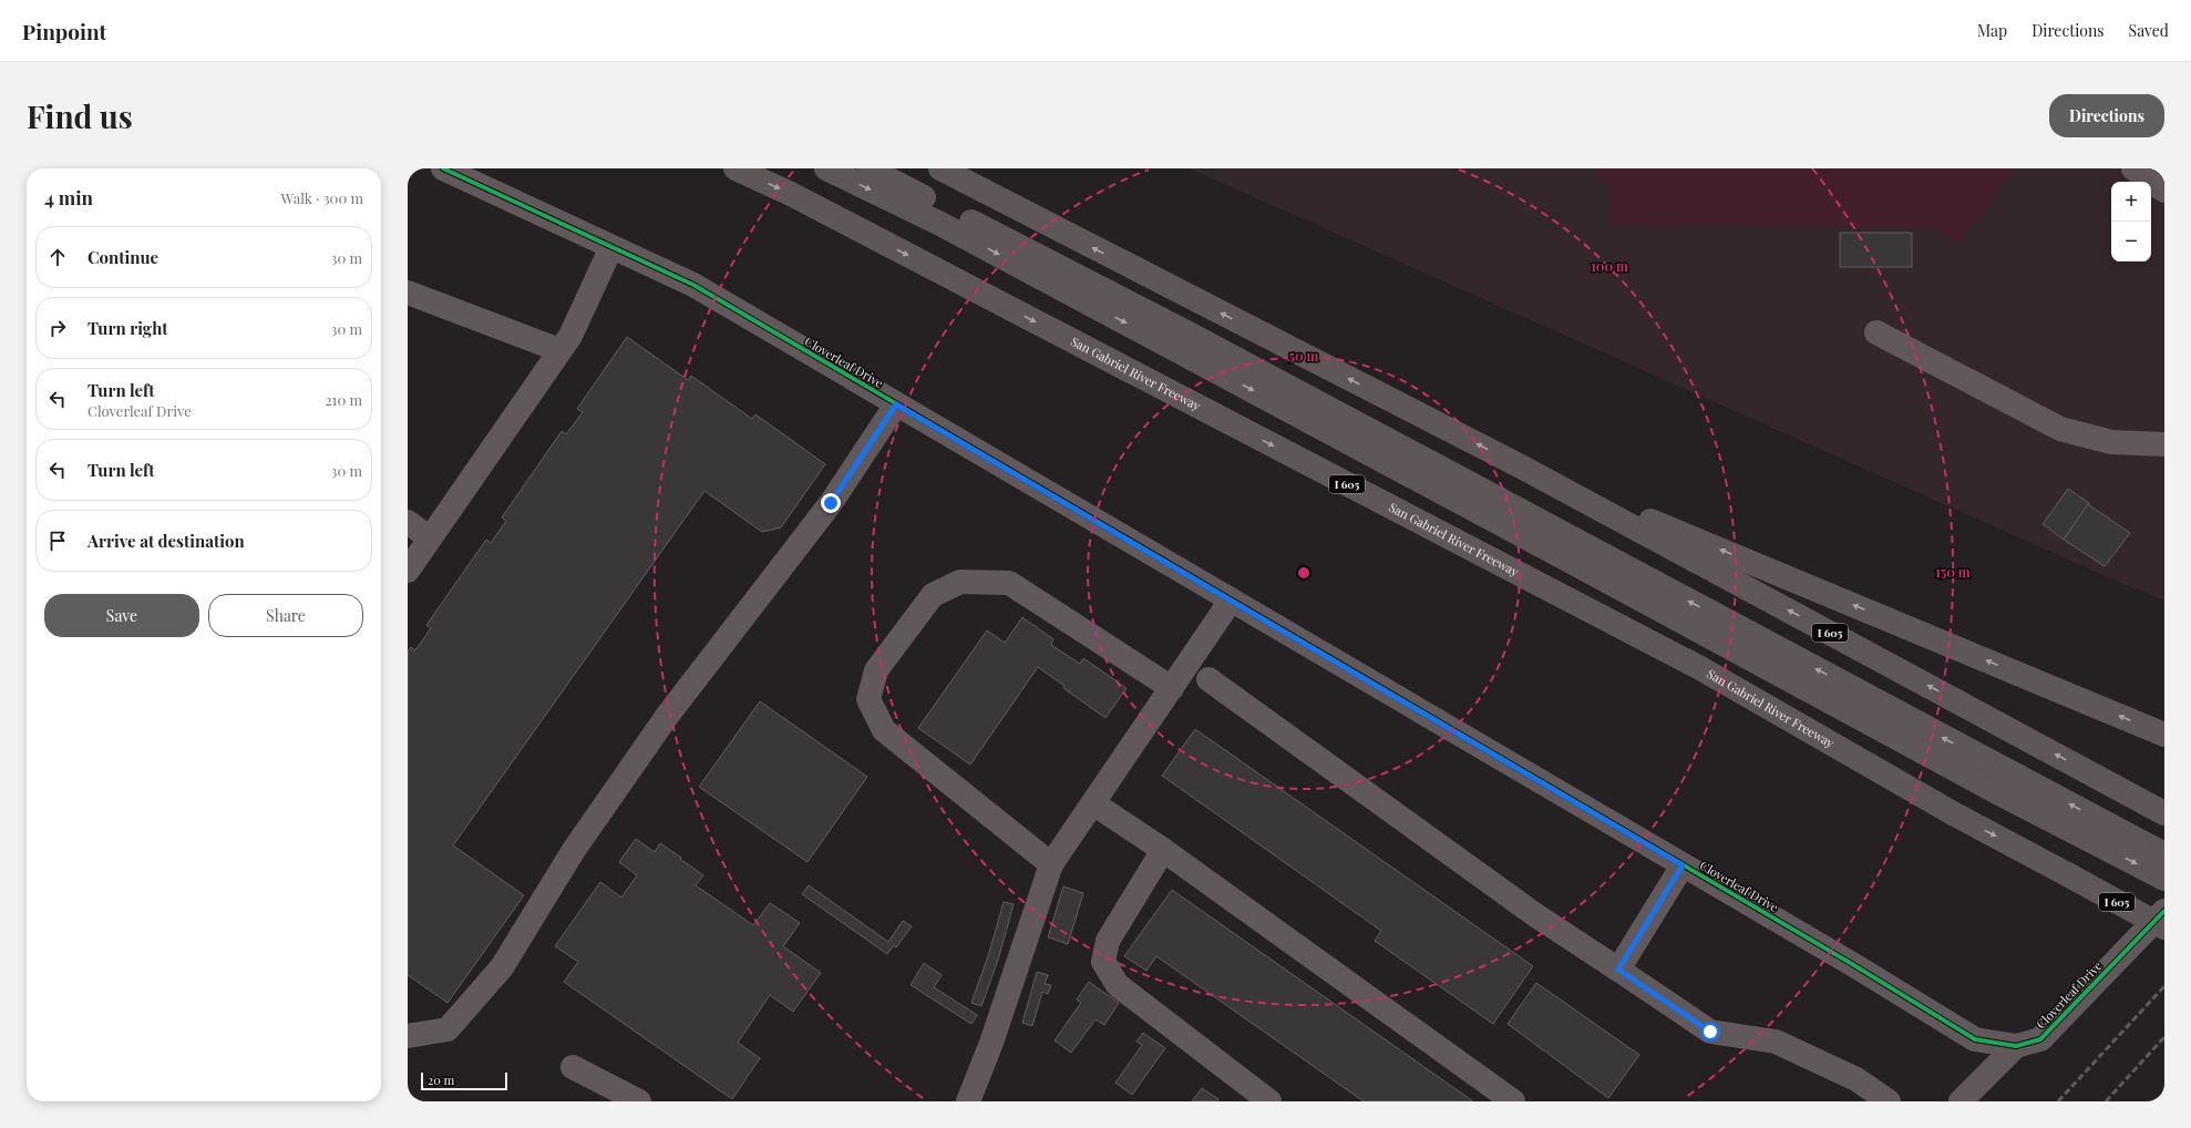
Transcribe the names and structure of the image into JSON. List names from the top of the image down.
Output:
{
  "streets": {
    "highway": ["San Gabriel River Freeway", "I 605"],
    "street": ["Cloverleaf Drive"]
  },
  "scale_bar": "20 m",
  "page": {
    "header": "Pinpoint",
    "nav": ["Map", "Directions", "Saved"],
    "buttons": [
      "Directions",
      ["Save", "Share"]
    ],
    "title": "Find us",
    "heading": ["4 min", "Walk · 300 m"],
    "map_buttons": ["+", "−"],
    "list": [
      ["Continue", "30 m"],
      ["Turn right", "30 m"],
      ["Turn left", "Cloverleaf Drive", "210 m"],
      ["Turn left", "30 m"],
      "Arrive at destination"
    ],
    "scale": "20 m"
  },
  "rings": ["100 m", "50 m", "150 m"]
}
